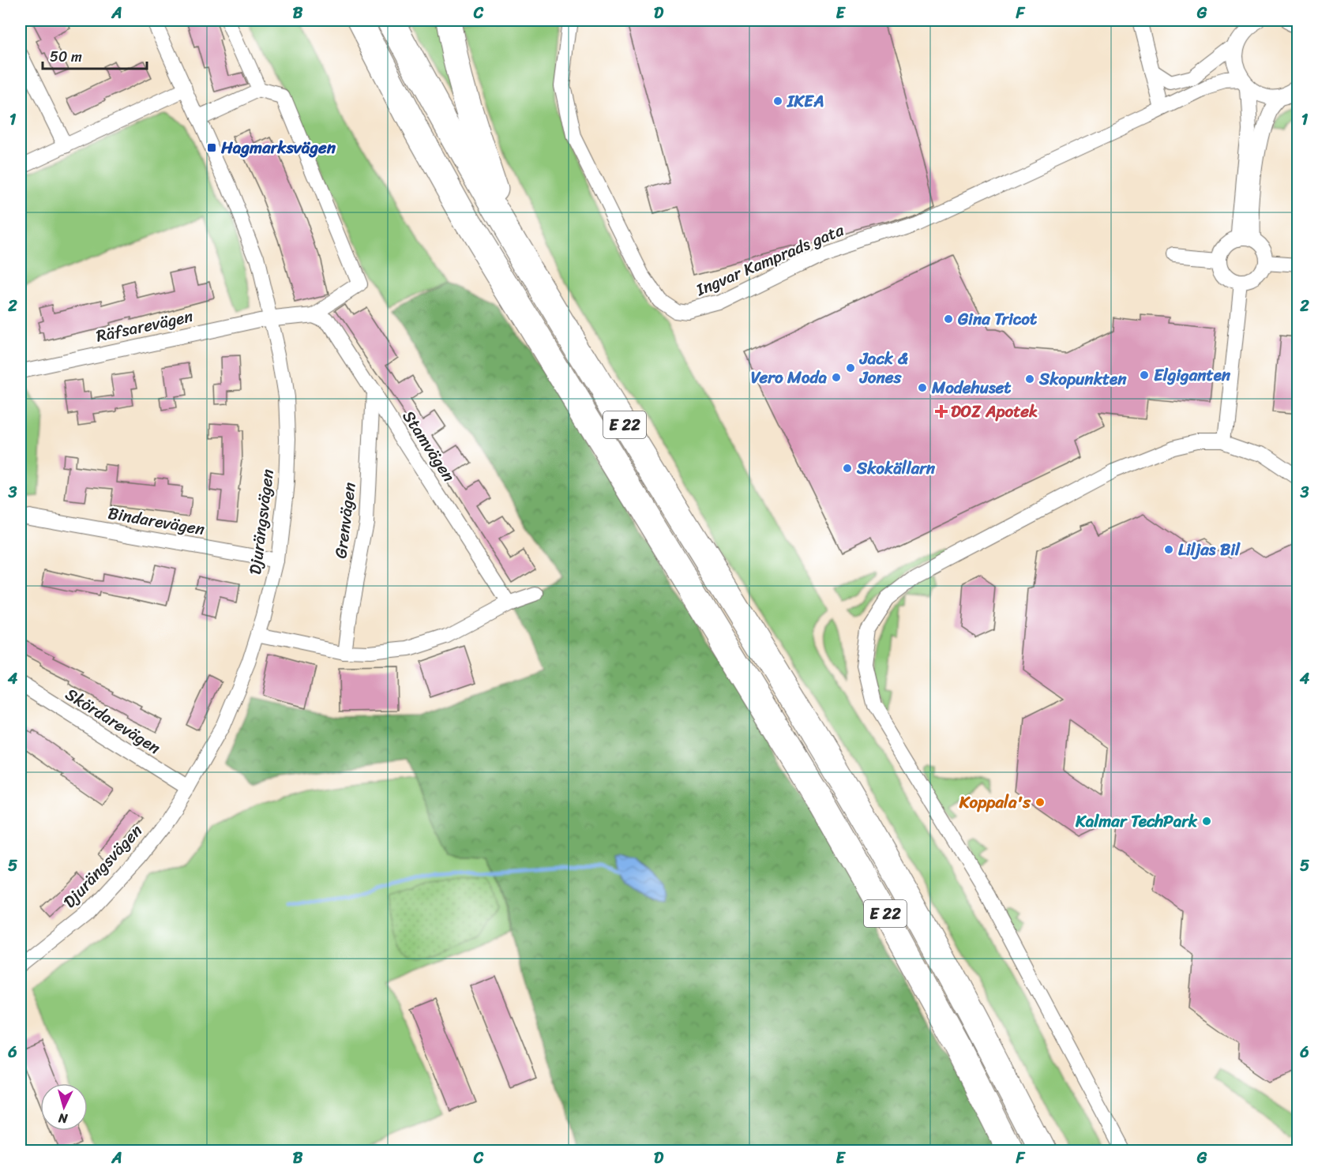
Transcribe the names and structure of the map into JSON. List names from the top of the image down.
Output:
{
  "streets": {
    "highway": ["E 22"],
    "street": [
      "Ingvar Kamprads gata",
      "Räfsarevägen",
      "Stamvägen",
      "Grenvägen",
      "Bindarevägen",
      "Djurängsvägen",
      "Skördarevägen"
    ]
  },
  "crossings": [
    ["Räfsarevägen", "Djurängsvägen"],
    ["Stamvägen", "Grenvägen"],
    ["Bindarevägen", "Djurängsvägen"],
    ["Djurängsvägen", "Skördarevägen"]
  ],
  "places": {
    "other": [
      "IKEA",
      "Gina Tricot",
      "Jack & Jones",
      "Elgiganten",
      "Vero Moda",
      "Skopunkten",
      "Modehuset",
      "Skokällarn",
      "Liljas Bil",
      "Koppala's",
      "Kalmar TechPark"
    ],
    "transit": ["Hagmarksvägen"],
    "health": ["DOZ Apotek"]
  },
  "scale_bar": "50 m",
  "north": "bottom",
  "grid": {
    "columns": [
      "A",
      "B",
      "C",
      "D",
      "E",
      "F",
      "G"
    ],
    "rows": [
      "1",
      "2",
      "3",
      "4",
      "5",
      "6"
    ]
  }
}
